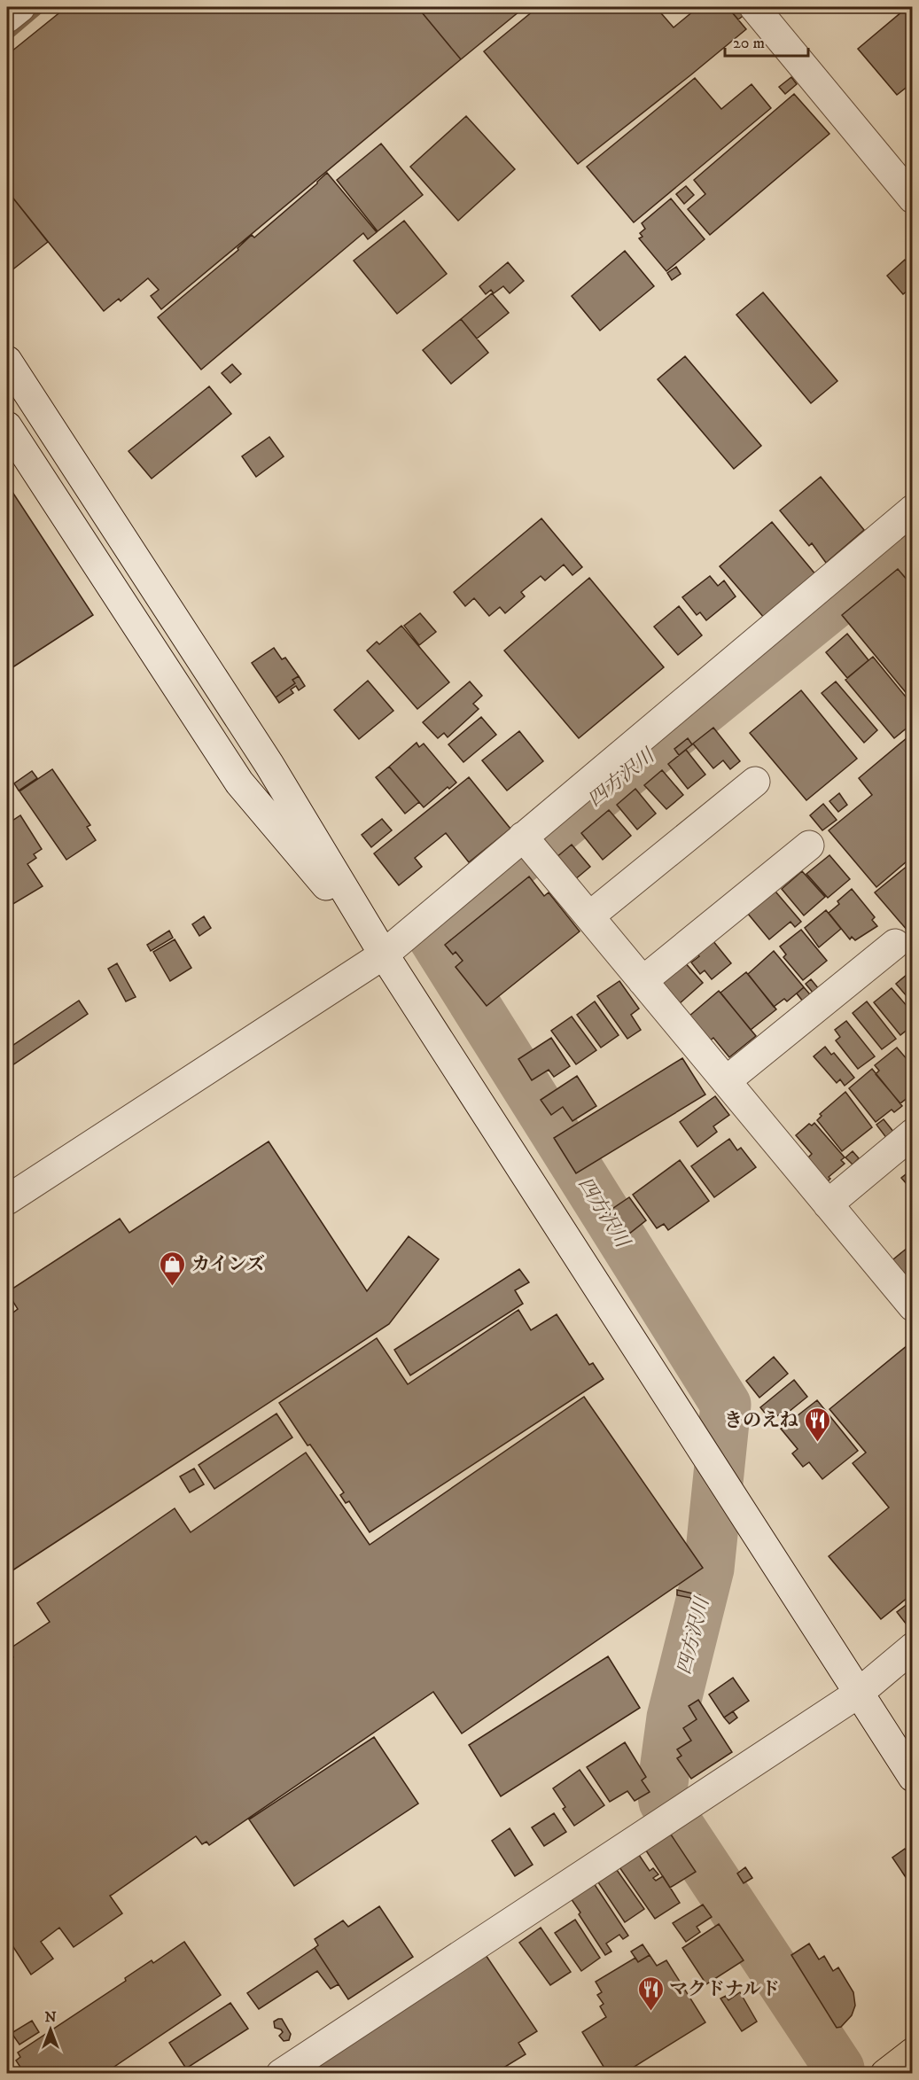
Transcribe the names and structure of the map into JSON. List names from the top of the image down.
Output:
{
  "water": ["四方沢川"],
  "places": {
    "shop": ["カインズ"],
    "restaurant": ["きのえね", "マクドナルド"]
  },
  "scale_bar": "20 m",
  "north": "top"
}
